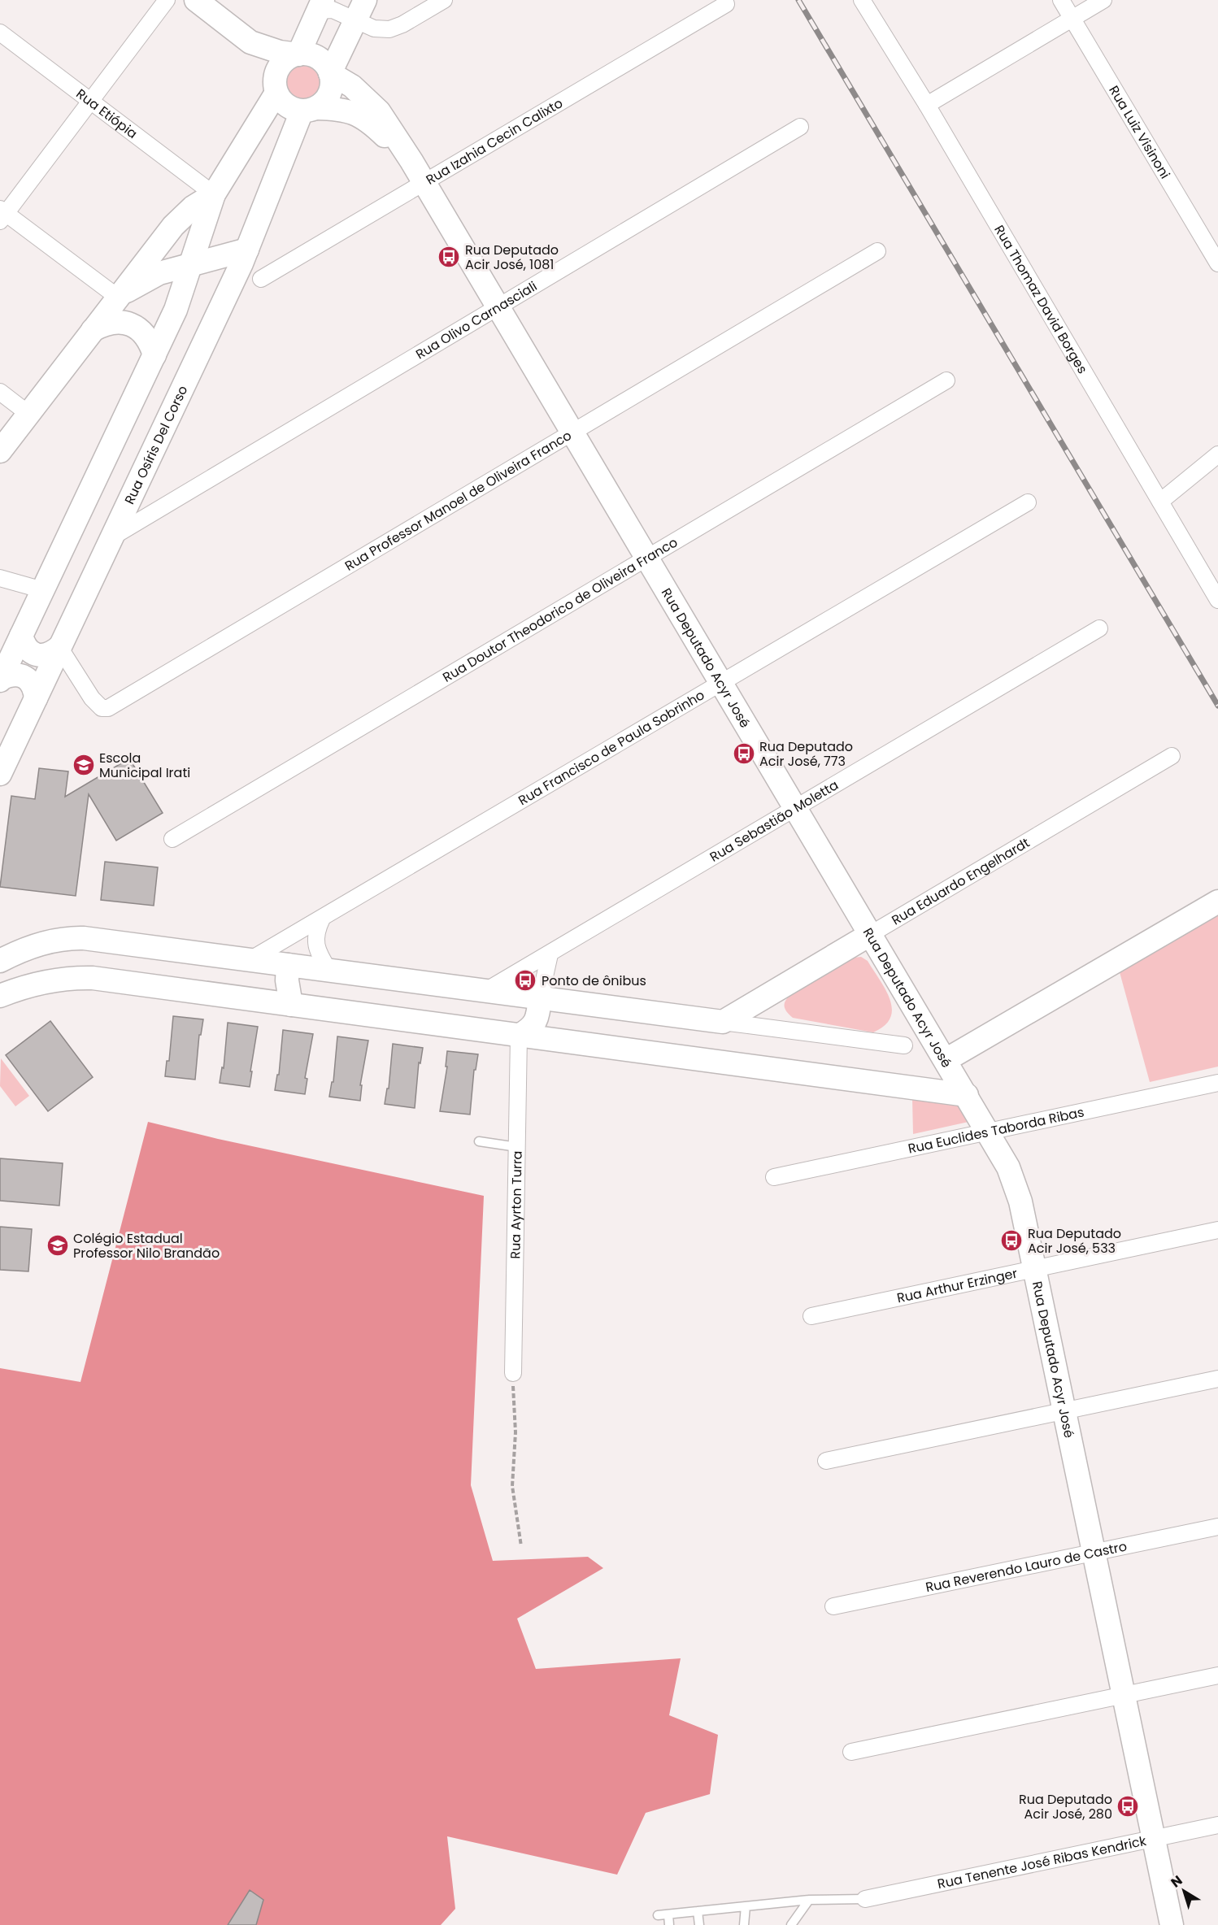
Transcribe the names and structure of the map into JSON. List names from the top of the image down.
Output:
{
  "streets": {
    "street": [
      "Rua Etiópia",
      "Rua Luiz Visinoni",
      "Rua Izahia Cecin Calixto",
      "Rua Thomaz David Borges",
      "Rua Olivo Carnasciali",
      "Rua Osíris Del Corso",
      "Rua Professor Manoel de Oliveira Franco",
      "Rua Doutor Theodorico de Oliveira Franco",
      "Rua Deputado Acyr José",
      "Rua Francisco de Paula Sobrinho",
      "Rua Sebastião Moletta",
      "Rua Eduardo Engelhardt",
      "Rua Euclides Taborda Ribas",
      "Rua Ayrton Turra",
      "Rua Arthur Erzinger",
      "Rua Reverendo Lauro de Castro",
      "Rua Tenente José Ribas Kendrick"
    ]
  },
  "crossings": [
    ["Rua Izahia Cecin Calixto", "Rua Deputado Acyr José"],
    ["Rua Olivo Carnasciali", "Rua Osíris Del Corso"],
    ["Rua Olivo Carnasciali", "Rua Deputado Acyr José"],
    ["Rua Osíris Del Corso", "Rua Professor Manoel de Oliveira Franco"],
    ["Rua Osíris Del Corso", "Rua Deputado Acyr José"],
    ["Rua Professor Manoel de Oliveira Franco", "Rua Deputado Acyr José"],
    ["Rua Doutor Theodorico de Oliveira Franco", "Rua Deputado Acyr José"],
    ["Rua Deputado Acyr José", "Rua Francisco de Paula Sobrinho"],
    ["Rua Deputado Acyr José", "Rua Sebastião Moletta"],
    ["Rua Deputado Acyr José", "Rua Eduardo Engelhardt"],
    ["Rua Deputado Acyr José", "Rua Euclides Taborda Ribas"],
    ["Rua Deputado Acyr José", "Rua Arthur Erzinger"],
    ["Rua Deputado Acyr José", "Rua Reverendo Lauro de Castro"],
    ["Rua Deputado Acyr José", "Rua Tenente José Ribas Kendrick"]
  ],
  "places": {
    "bus stop": [
      "Rua Deputado Acir José, 1081",
      "Rua Deputado Acir José, 773",
      "Ponto de ônibus",
      "Rua Deputado Acir José, 533",
      "Rua Deputado Acir José, 280"
    ],
    "school or university": ["Escola Municipal Irati", "Colégio Estadual Professor Nilo Brandão"]
  },
  "north": "top left"
}
